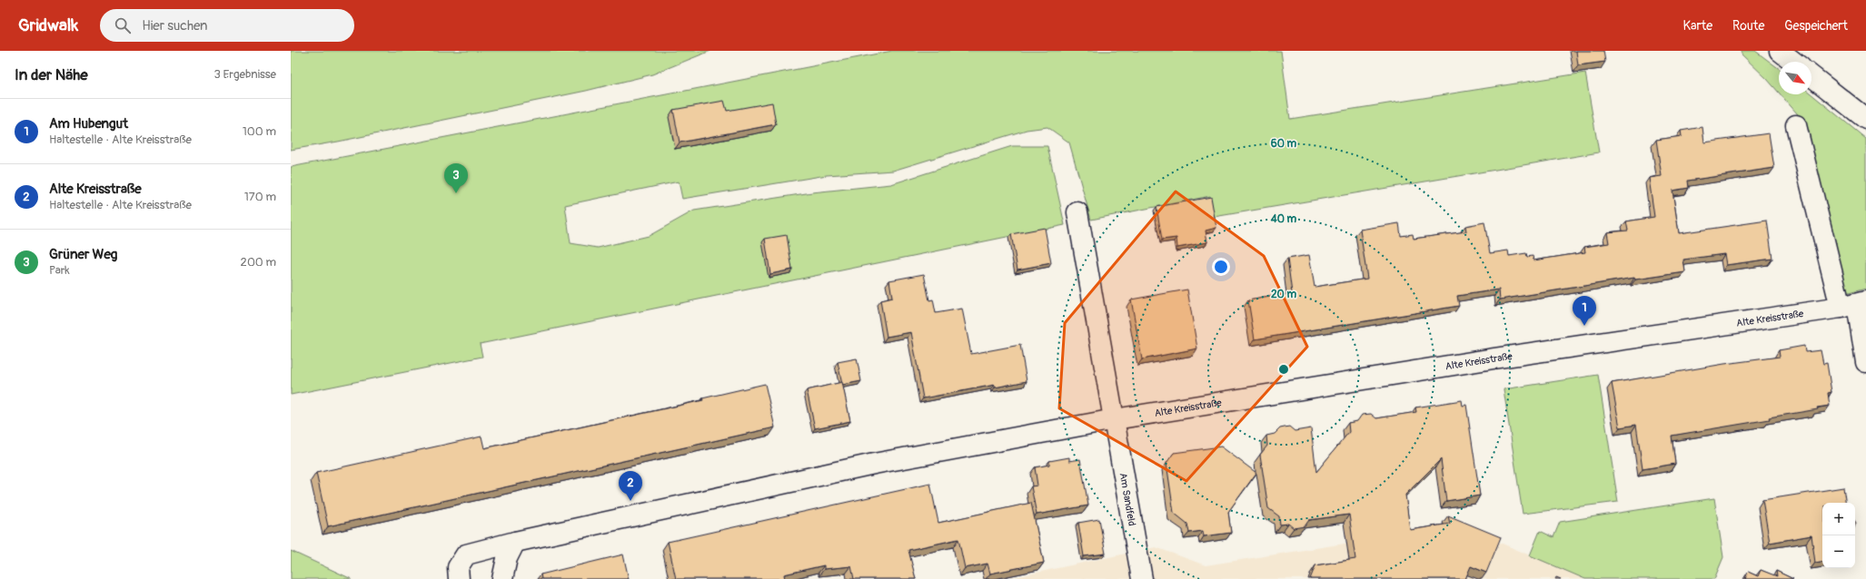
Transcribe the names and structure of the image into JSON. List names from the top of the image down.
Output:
{
  "streets": {
    "street": ["Alte Kreisstraße", "Am Sandfeld"]
  },
  "crossings": [
    ["Alte Kreisstraße", "Am Sandfeld"]
  ],
  "north": "bottom right",
  "page": {
    "header": "Gridwalk",
    "search": "Hier suchen",
    "nav": ["Karte", "Route", "Gespeichert"],
    "heading": ["In der Nähe", "3 Ergebnisse"],
    "list": [
      {
        "mark": "1",
        "name": "Am Hubengut",
        "note": "Haltestelle · Alte Kreisstraße",
        "value": "100 m"
      },
      {
        "mark": "2",
        "name": "Alte Kreisstraße",
        "note": "Haltestelle · Alte Kreisstraße",
        "value": "170 m"
      },
      {
        "mark": "3",
        "name": "Grüner Weg",
        "note": "Park",
        "value": "200 m"
      }
    ],
    "pins": ["3", "1", "2"],
    "map_buttons": ["+", "−"]
  },
  "rings": ["60 m", "40 m", "20 m"]
}
